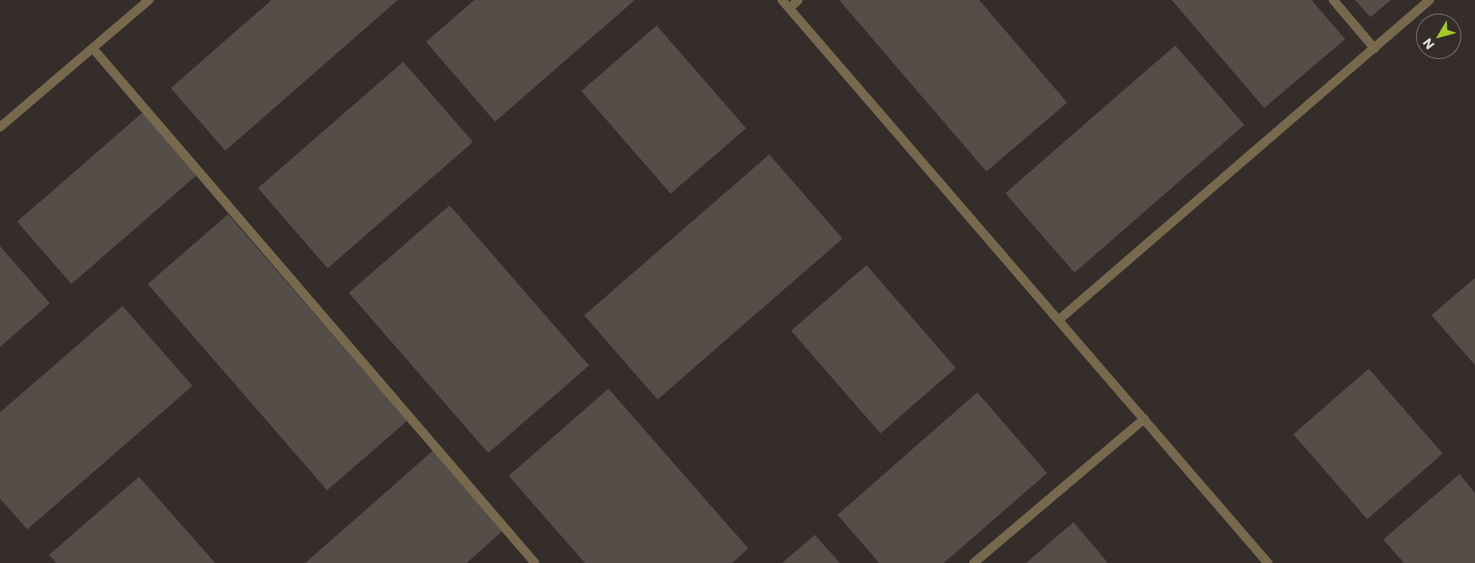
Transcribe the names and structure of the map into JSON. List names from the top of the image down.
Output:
{
  "north": "bottom left"
}
